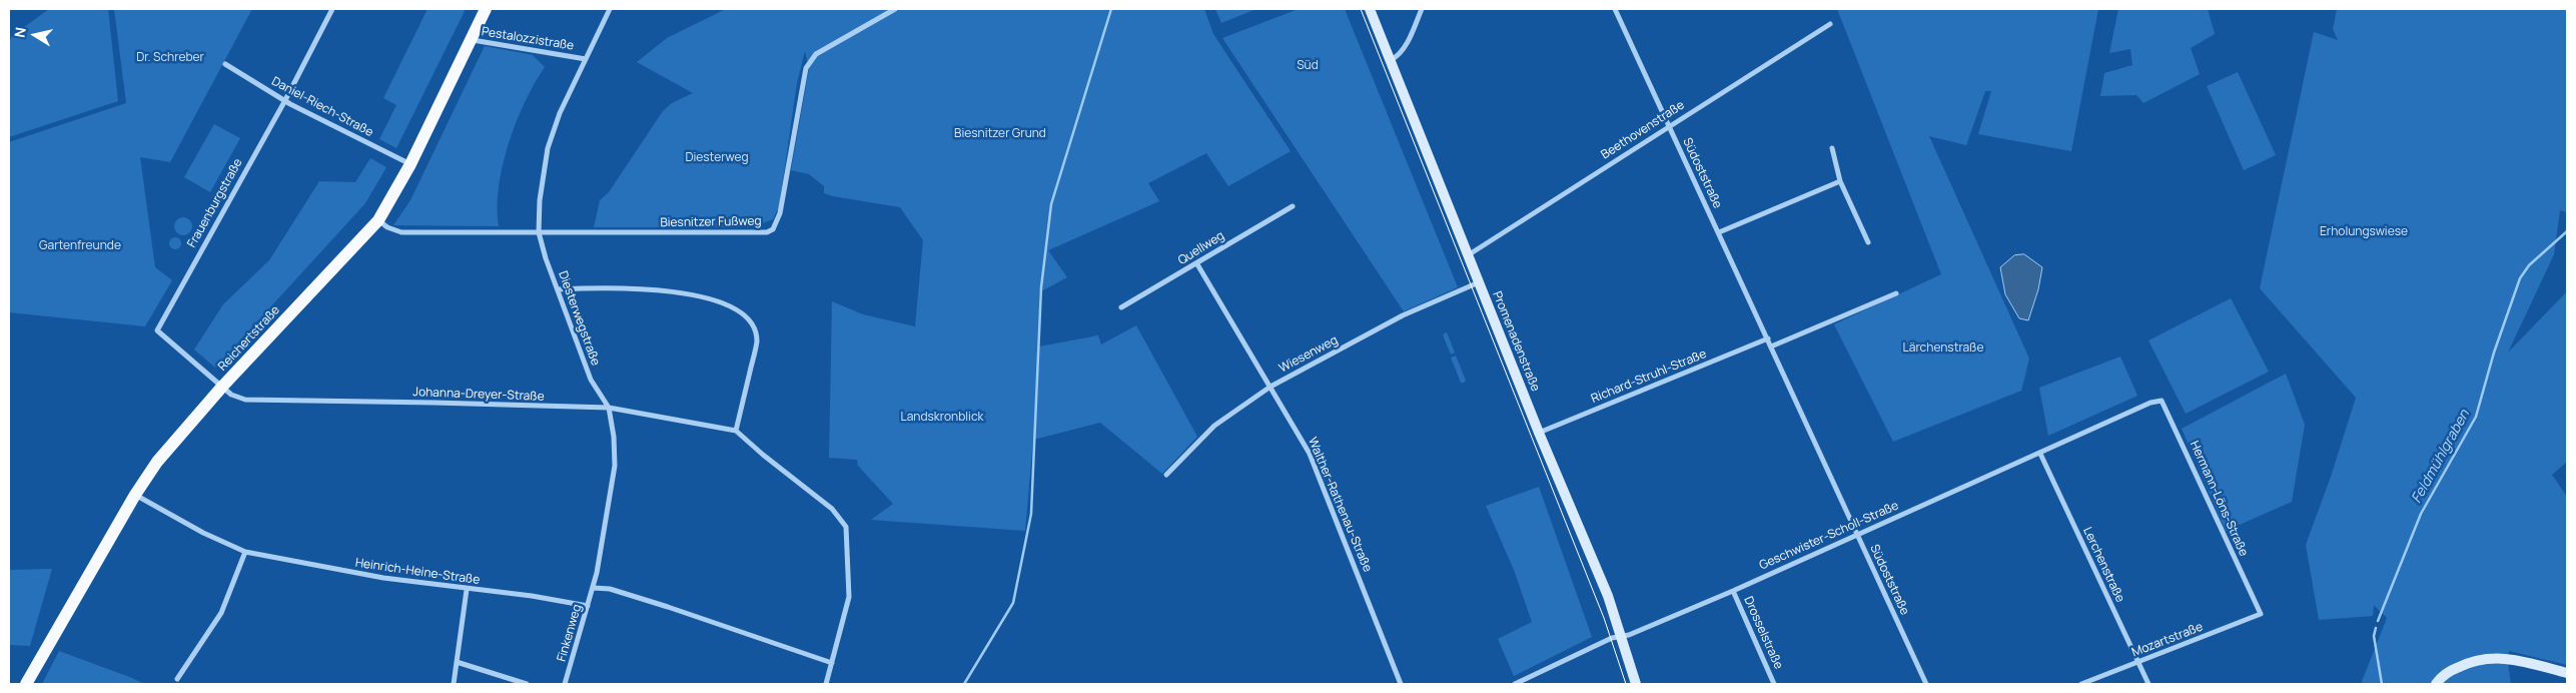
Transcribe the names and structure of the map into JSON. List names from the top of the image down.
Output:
{
  "streets": {
    "main road": ["Reichertstraße", "Promenadenstraße"],
    "street": [
      "Pestalozzistraße",
      "Daniel-Riech-Straße",
      "Beethovenstraße",
      "Südoststraße",
      "Frauenburgstraße",
      "Biesnitzer Fußweg",
      "Quellweg",
      "Diesterwegstraße",
      "Wiesenweg",
      "Richard-Struhl-Straße",
      "Johanna-Dreyer-Straße",
      "Hermann-Löns-Straße",
      "Walther-Rathenau-Straße",
      "Geschwister-Scholl-Straße",
      "Lerchenstraße",
      "Heinrich-Heine-Straße",
      "Finkenweg",
      "Drosselstraße",
      "Mozartstraße"
    ]
  },
  "crossings": [
    ["Pestalozzistraße", "Diesterwegstraße"],
    ["Pestalozzistraße", "Reichertstraße"],
    ["Daniel-Riech-Straße", "Frauenburgstraße"],
    ["Daniel-Riech-Straße", "Reichertstraße"],
    ["Beethovenstraße", "Südoststraße"],
    ["Beethovenstraße", "Promenadenstraße"],
    ["Südoststraße", "Richard-Struhl-Straße"],
    ["Südoststraße", "Geschwister-Scholl-Straße"],
    ["Frauenburgstraße", "Reichertstraße"],
    ["Frauenburgstraße", "Johanna-Dreyer-Straße"],
    ["Biesnitzer Fußweg", "Diesterwegstraße"],
    ["Biesnitzer Fußweg", "Reichertstraße"],
    ["Quellweg", "Walther-Rathenau-Straße"],
    ["Diesterwegstraße", "Johanna-Dreyer-Straße"],
    ["Diesterwegstraße", "Finkenweg"],
    ["Reichertstraße", "Johanna-Dreyer-Straße"],
    ["Reichertstraße", "Heinrich-Heine-Straße"],
    ["Promenadenstraße", "Wiesenweg"],
    ["Promenadenstraße", "Richard-Struhl-Straße"],
    ["Promenadenstraße", "Geschwister-Scholl-Straße"],
    ["Wiesenweg", "Walther-Rathenau-Straße"],
    ["Hermann-Löns-Straße", "Geschwister-Scholl-Straße"],
    ["Hermann-Löns-Straße", "Mozartstraße"],
    ["Geschwister-Scholl-Straße", "Lerchenstraße"],
    ["Geschwister-Scholl-Straße", "Drosselstraße"],
    ["Lerchenstraße", "Mozartstraße"],
    ["Heinrich-Heine-Straße", "Finkenweg"]
  ],
  "water": ["Feldmühlgraben"],
  "parks": [
    "Dr. Schreber",
    "Süd",
    "Biesnitzer Grund",
    "Diesterweg",
    "Erholungswiese",
    "Gartenfreunde",
    "Lärchenstraße",
    "Landskronblick"
  ],
  "north": "left"
}
